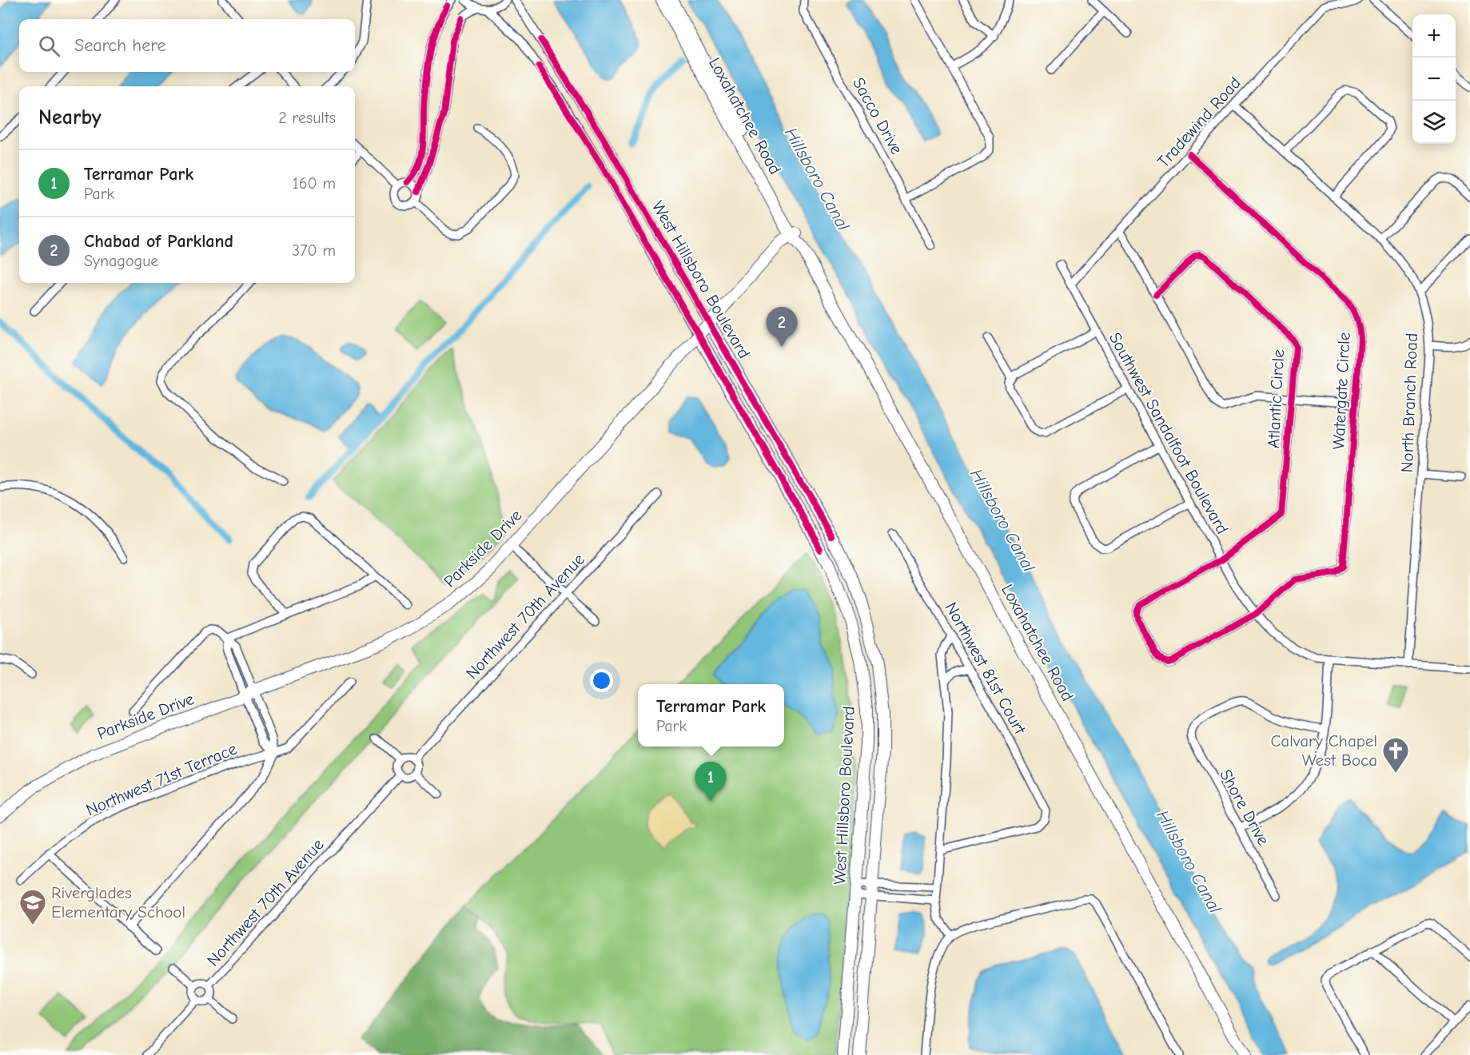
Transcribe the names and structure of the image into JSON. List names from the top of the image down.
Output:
{
  "streets": {
    "street": [
      "Loxahatchee Road",
      "Sacco Drive",
      "Tradewind Road",
      "West Hillsboro Boulevard",
      "Watergate Circle",
      "Atlantic Circle",
      "North Branch Road",
      "Southwest Sandalfoot Boulevard",
      "Parkside Drive",
      "Northwest 70th Avenue",
      "Northwest 81st Court",
      "Northwest 71st Terrace",
      "Shore Drive"
    ]
  },
  "crossings": [
    ["Loxahatchee Road", "Parkside Drive"],
    ["Tradewind Road", "Watergate Circle"],
    ["Tradewind Road", "North Branch Road"],
    ["Tradewind Road", "Southwest Sandalfoot Boulevard"],
    ["West Hillsboro Boulevard", "Parkside Drive"],
    ["Watergate Circle", "Atlantic Circle"],
    ["Watergate Circle", "Southwest Sandalfoot Boulevard"],
    ["Atlantic Circle", "Southwest Sandalfoot Boulevard"],
    ["North Branch Road", "Southwest Sandalfoot Boulevard"]
  ],
  "water": ["Hillsboro Canal"],
  "places": {
    "church": ["Calvary Chapel West Boca"],
    "school or university": ["Riverglades Elementary School"]
  },
  "page": {
    "map_buttons": ["+", "−"],
    "search": "Search here",
    "heading": ["Nearby", "2 results"],
    "list": [
      {
        "mark": "1",
        "name": "Terramar Park",
        "note": "Park",
        "value": "160 m"
      },
      {
        "mark": "2",
        "name": "Chabad of Parkland",
        "note": "Synagogue",
        "value": "370 m"
      }
    ],
    "pins": ["2", "1"],
    "popup": ["Terramar Park", "Park"]
  }
}
